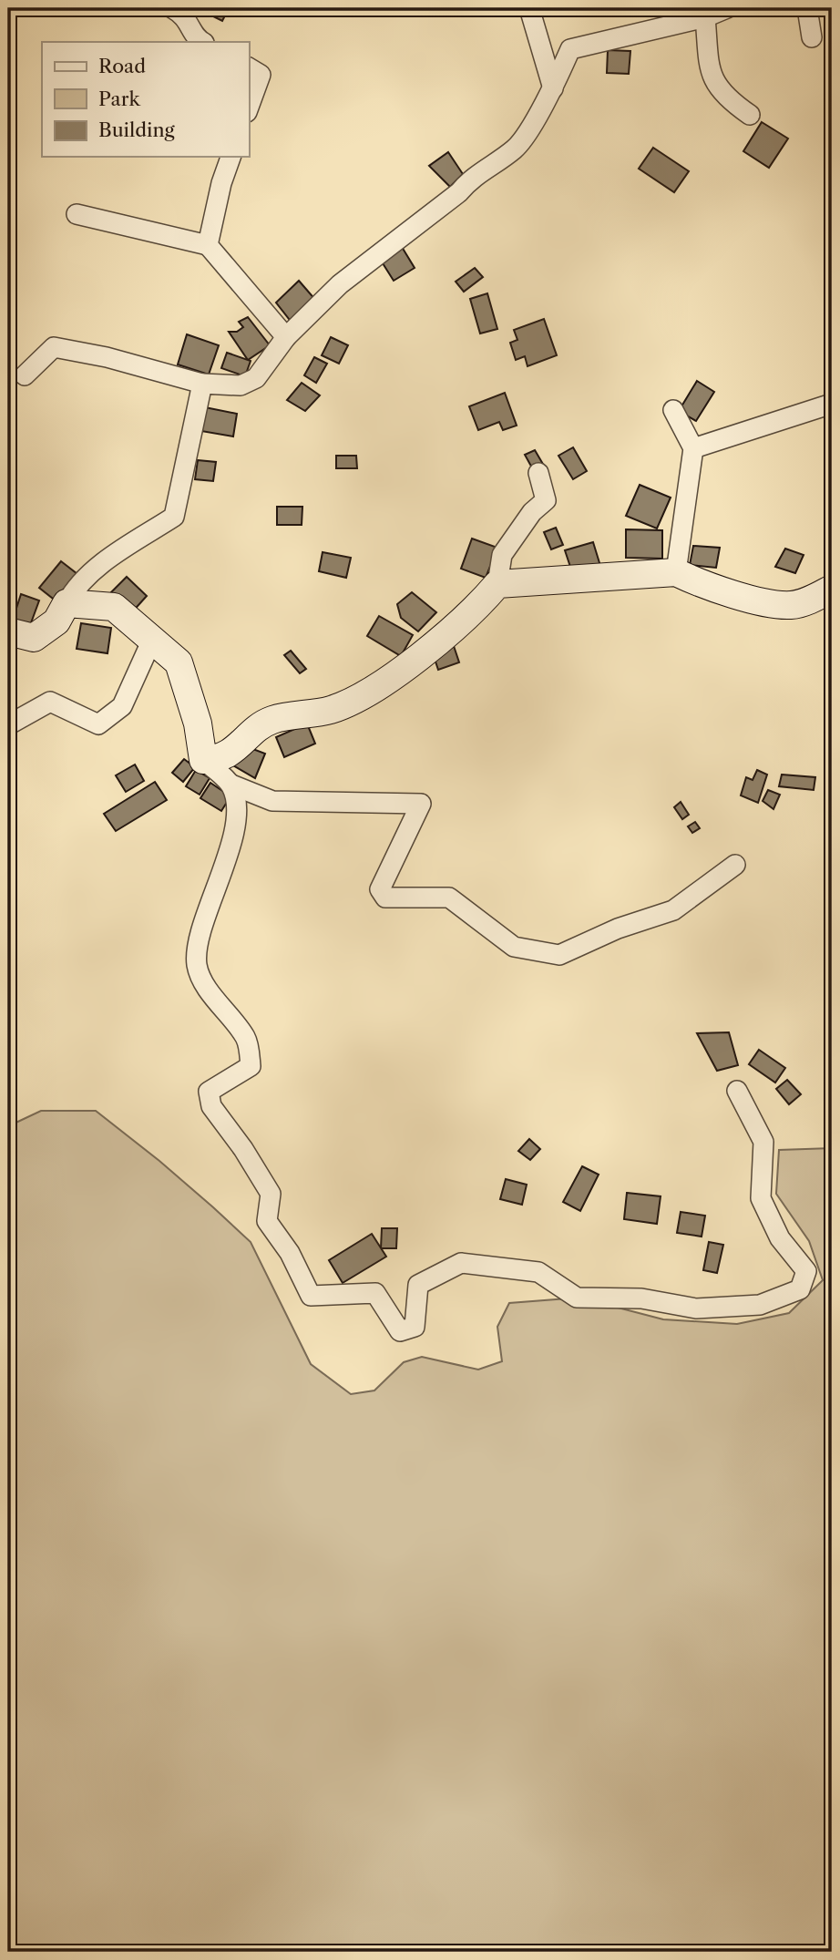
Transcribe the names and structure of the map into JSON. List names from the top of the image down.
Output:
{
  "legend": ["Road", "Park", "Building"]
}
